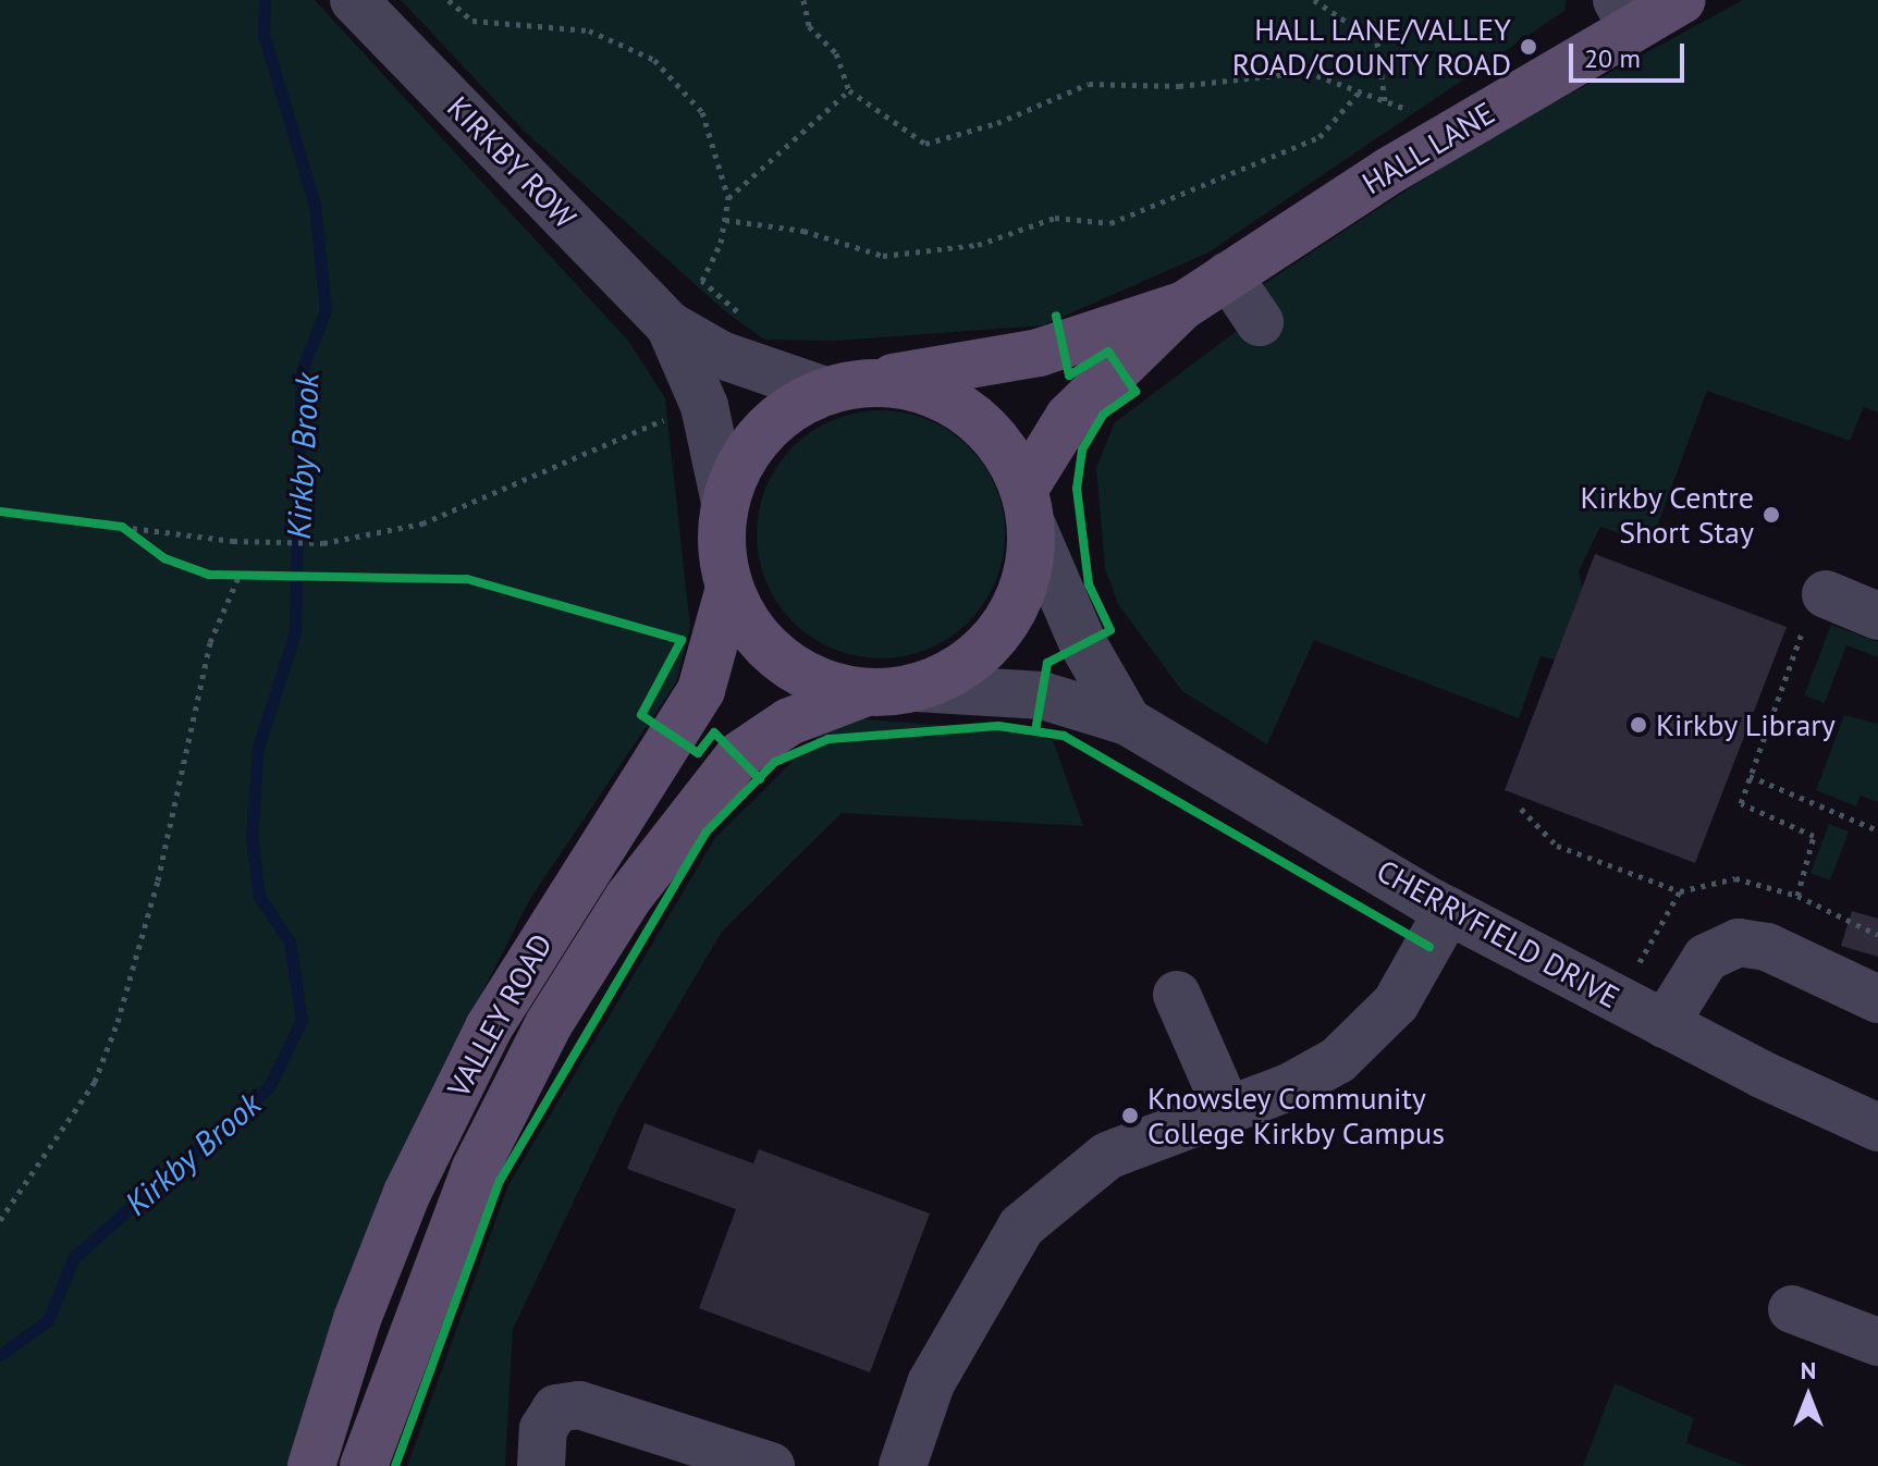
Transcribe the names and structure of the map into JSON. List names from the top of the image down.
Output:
{
  "streets": {
    "main road": ["HALL LANE", "VALLEY ROAD"],
    "street": ["KIRKBY ROW", "CHERRYFIELD DRIVE"]
  },
  "crossings": [
    ["HALL LANE", "KIRKBY ROW"],
    ["HALL LANE", "CHERRYFIELD DRIVE"],
    ["HALL LANE", "VALLEY ROAD"],
    ["KIRKBY ROW", "CHERRYFIELD DRIVE"],
    ["KIRKBY ROW", "VALLEY ROAD"],
    ["CHERRYFIELD DRIVE", "VALLEY ROAD"]
  ],
  "water": ["Kirkby Brook"],
  "places": [
    "HALL LANE/VALLEY ROAD/COUNTY ROAD",
    "Kirkby Centre Short Stay",
    "Kirkby Library",
    "Knowsley Community College Kirkby Campus"
  ],
  "scale_bar": "20 m",
  "north": "top"
}
